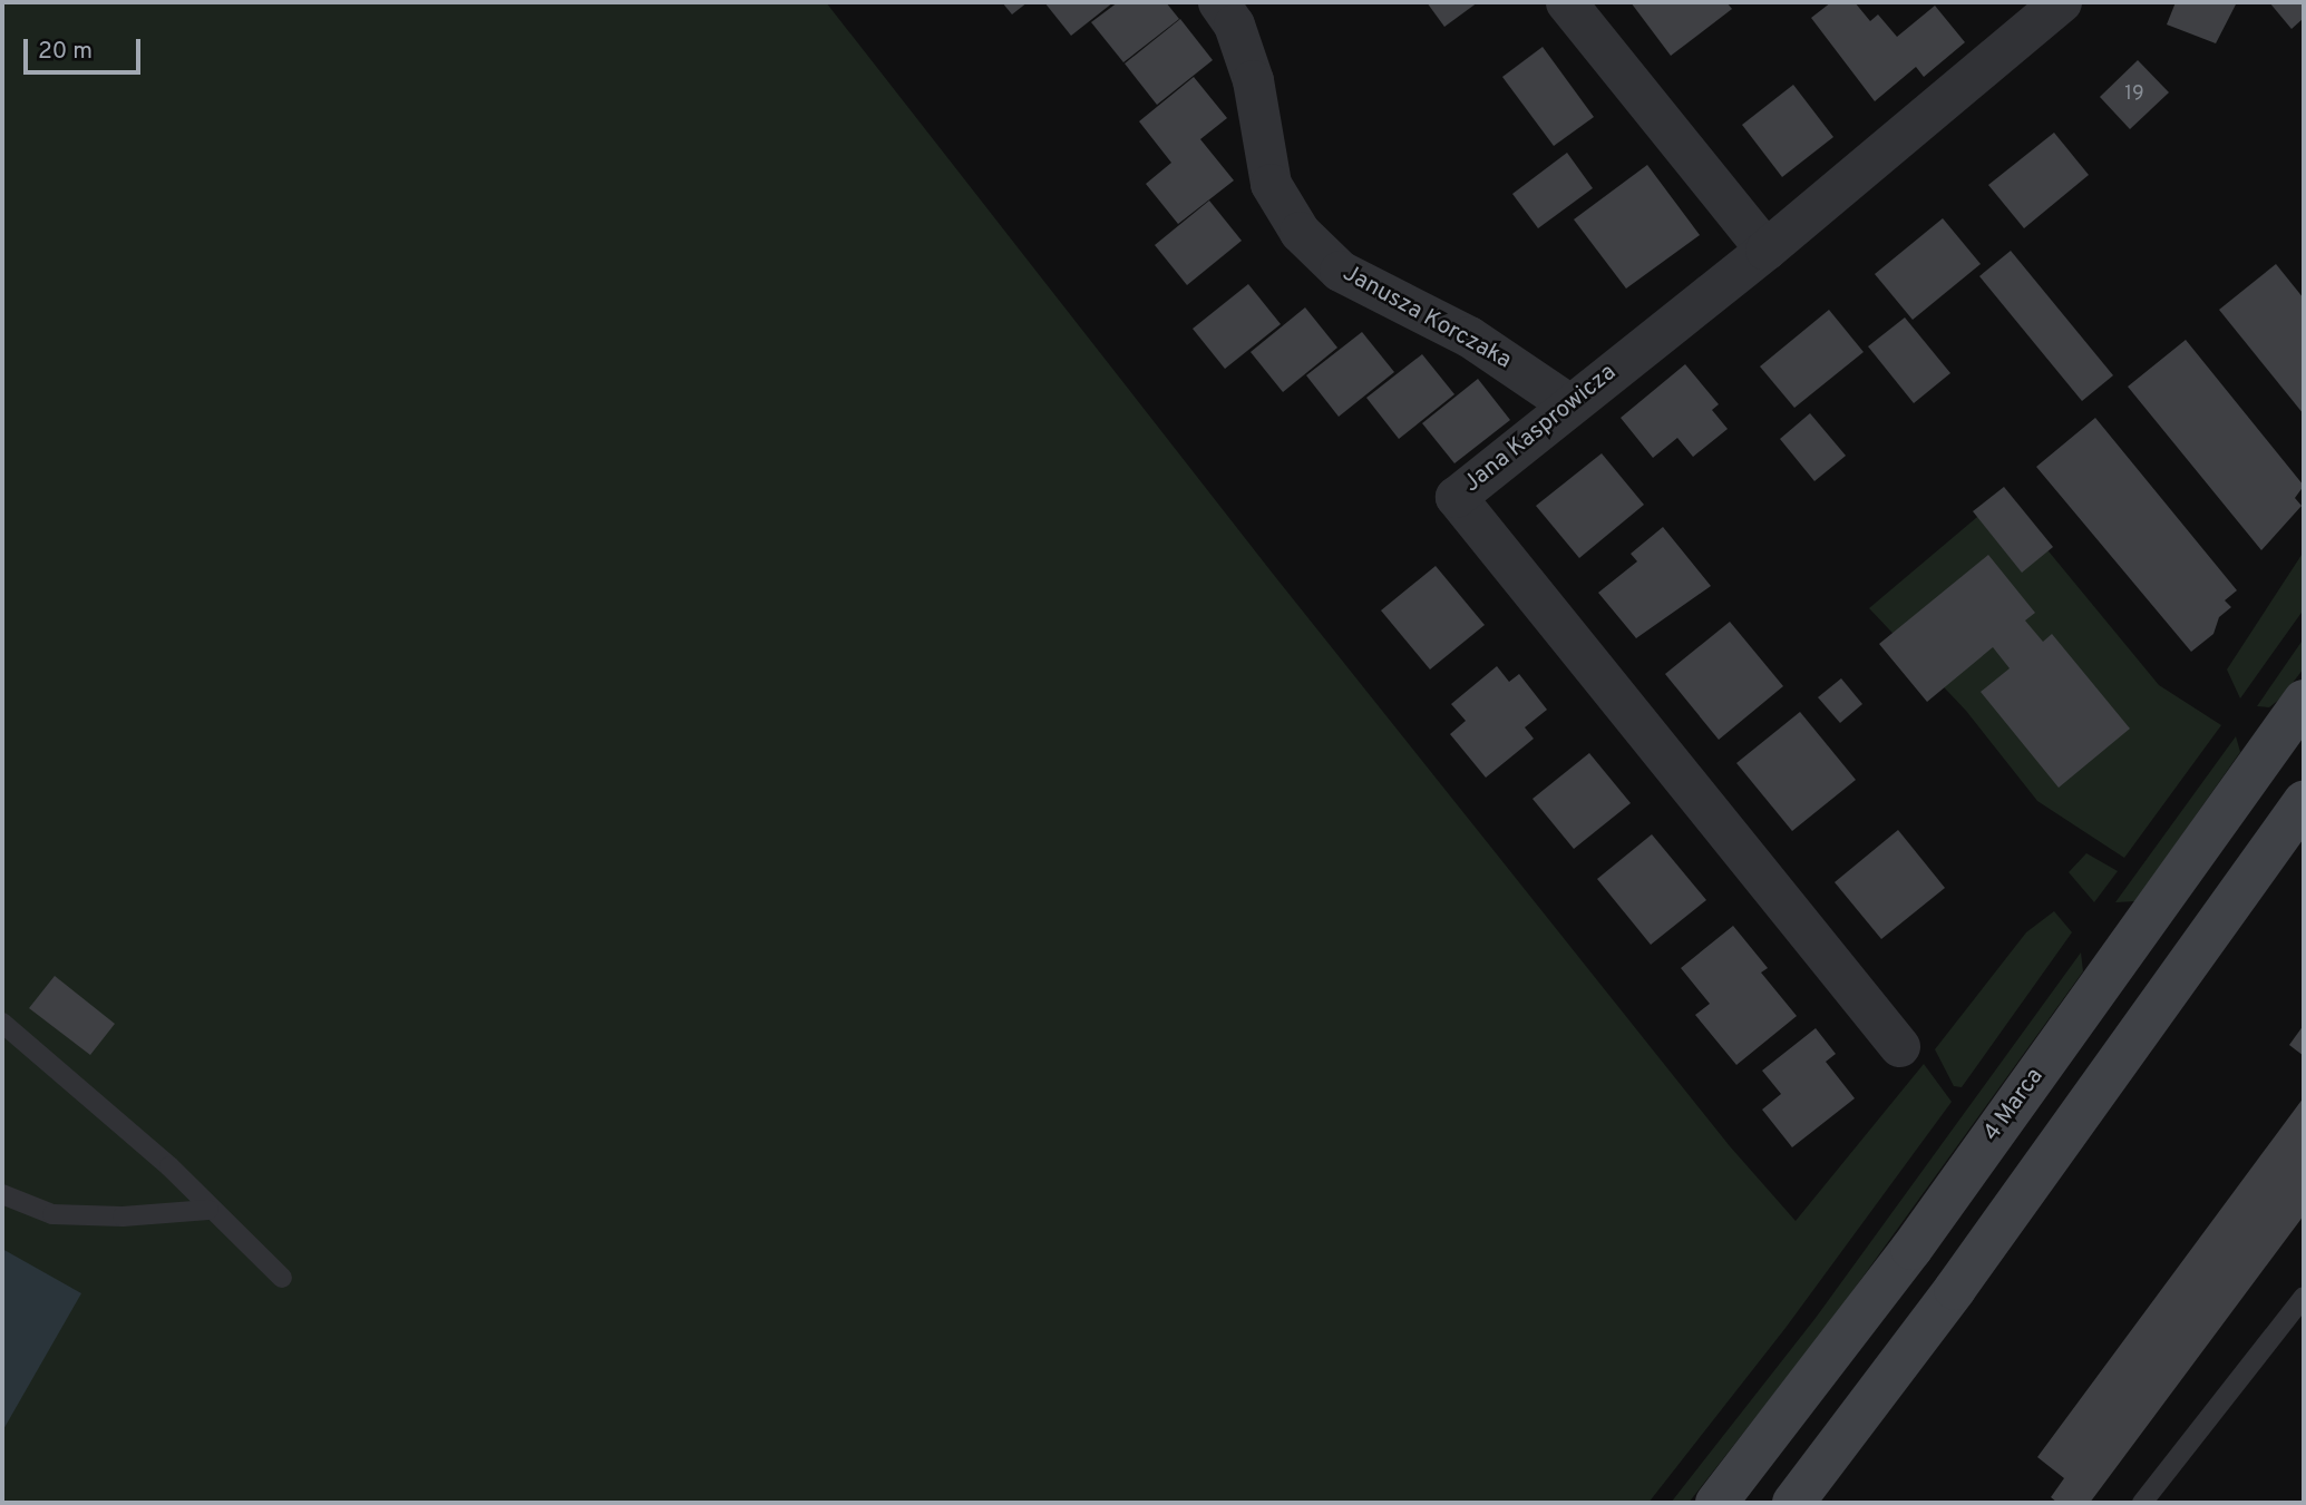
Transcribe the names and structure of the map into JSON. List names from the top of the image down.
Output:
{
  "streets": {
    "main road": ["4 Marca"],
    "street": ["Janusza Korczaka", "Jana Kasprowicza"]
  },
  "crossings": [
    ["Janusza Korczaka", "Jana Kasprowicza"]
  ],
  "house_numbers": ["19"],
  "scale_bar": "20 m"
}
